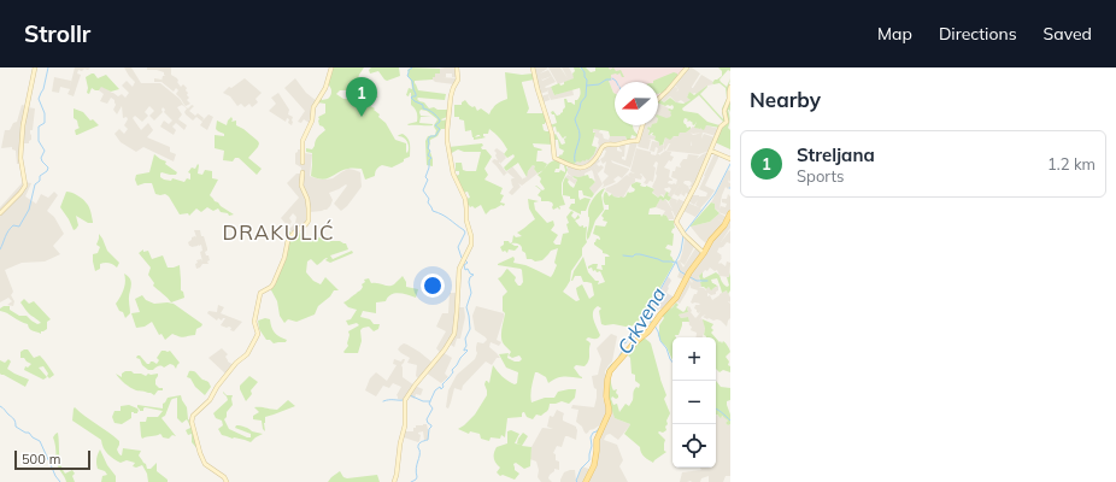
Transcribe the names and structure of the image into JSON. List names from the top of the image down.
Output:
{
  "districts": ["DRAKULIĆ"],
  "water": ["Crkvena"],
  "scale_bar": "500 m",
  "north": "left",
  "page": {
    "header": "Strollr",
    "nav": ["Map", "Directions", "Saved"],
    "heading": "Nearby",
    "pins": "1",
    "list": [
      {
        "mark": "1",
        "name": "Streljana",
        "note": "Sports",
        "value": "1.2 km"
      }
    ],
    "map_buttons": ["+", "−"],
    "scale": "500 m"
  }
}
